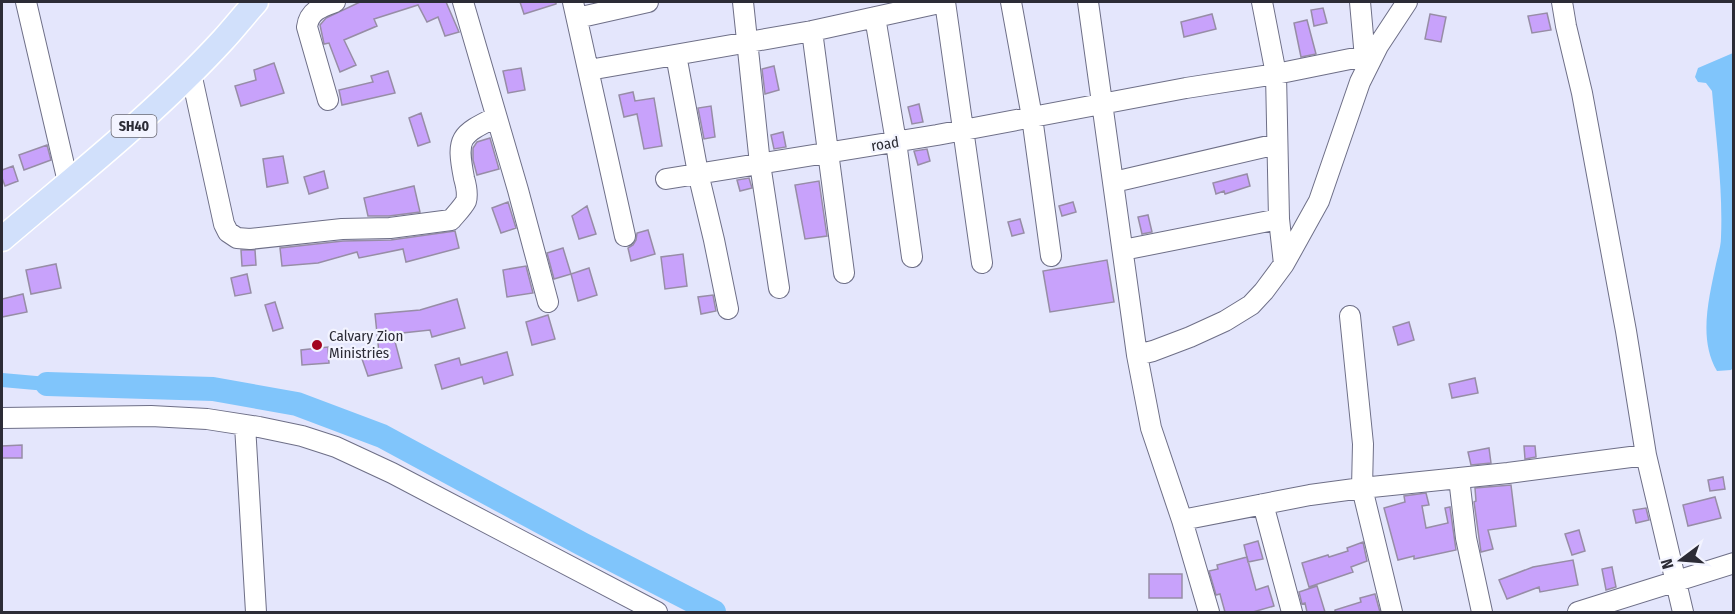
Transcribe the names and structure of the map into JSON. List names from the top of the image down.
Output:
{
  "streets": {
    "main road": ["SH40"],
    "street": ["road"]
  },
  "places": ["Calvary Zion Ministries"],
  "north": "left"
}
